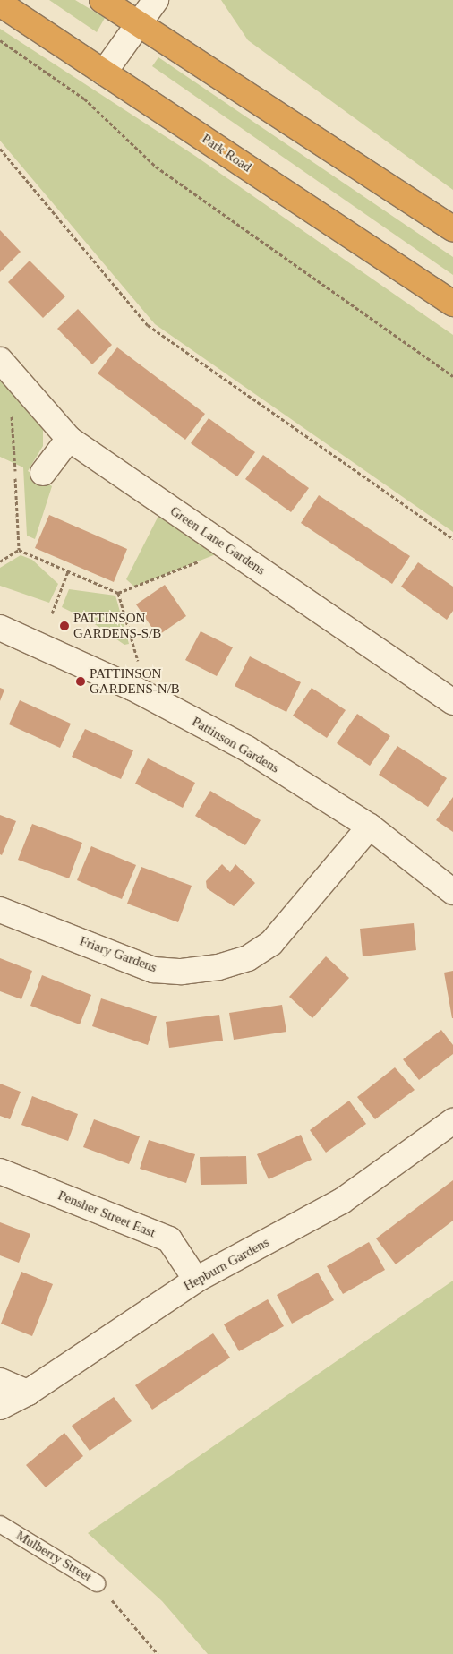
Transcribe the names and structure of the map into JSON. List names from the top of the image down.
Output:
{
  "streets": {
    "highway": ["Park Road"],
    "street": [
      "Green Lane Gardens",
      "Pattinson Gardens",
      "Friary Gardens",
      "Pensher Street East",
      "Hepburn Gardens"
    ],
    "lane": ["Mulberry Street"]
  },
  "crossings": [
    ["Pattinson Gardens", "Friary Gardens"],
    ["Pensher Street East", "Hepburn Gardens"]
  ],
  "places": ["PATTINSON GARDENS-S/B", "PATTINSON GARDENS-N/B"]
}
